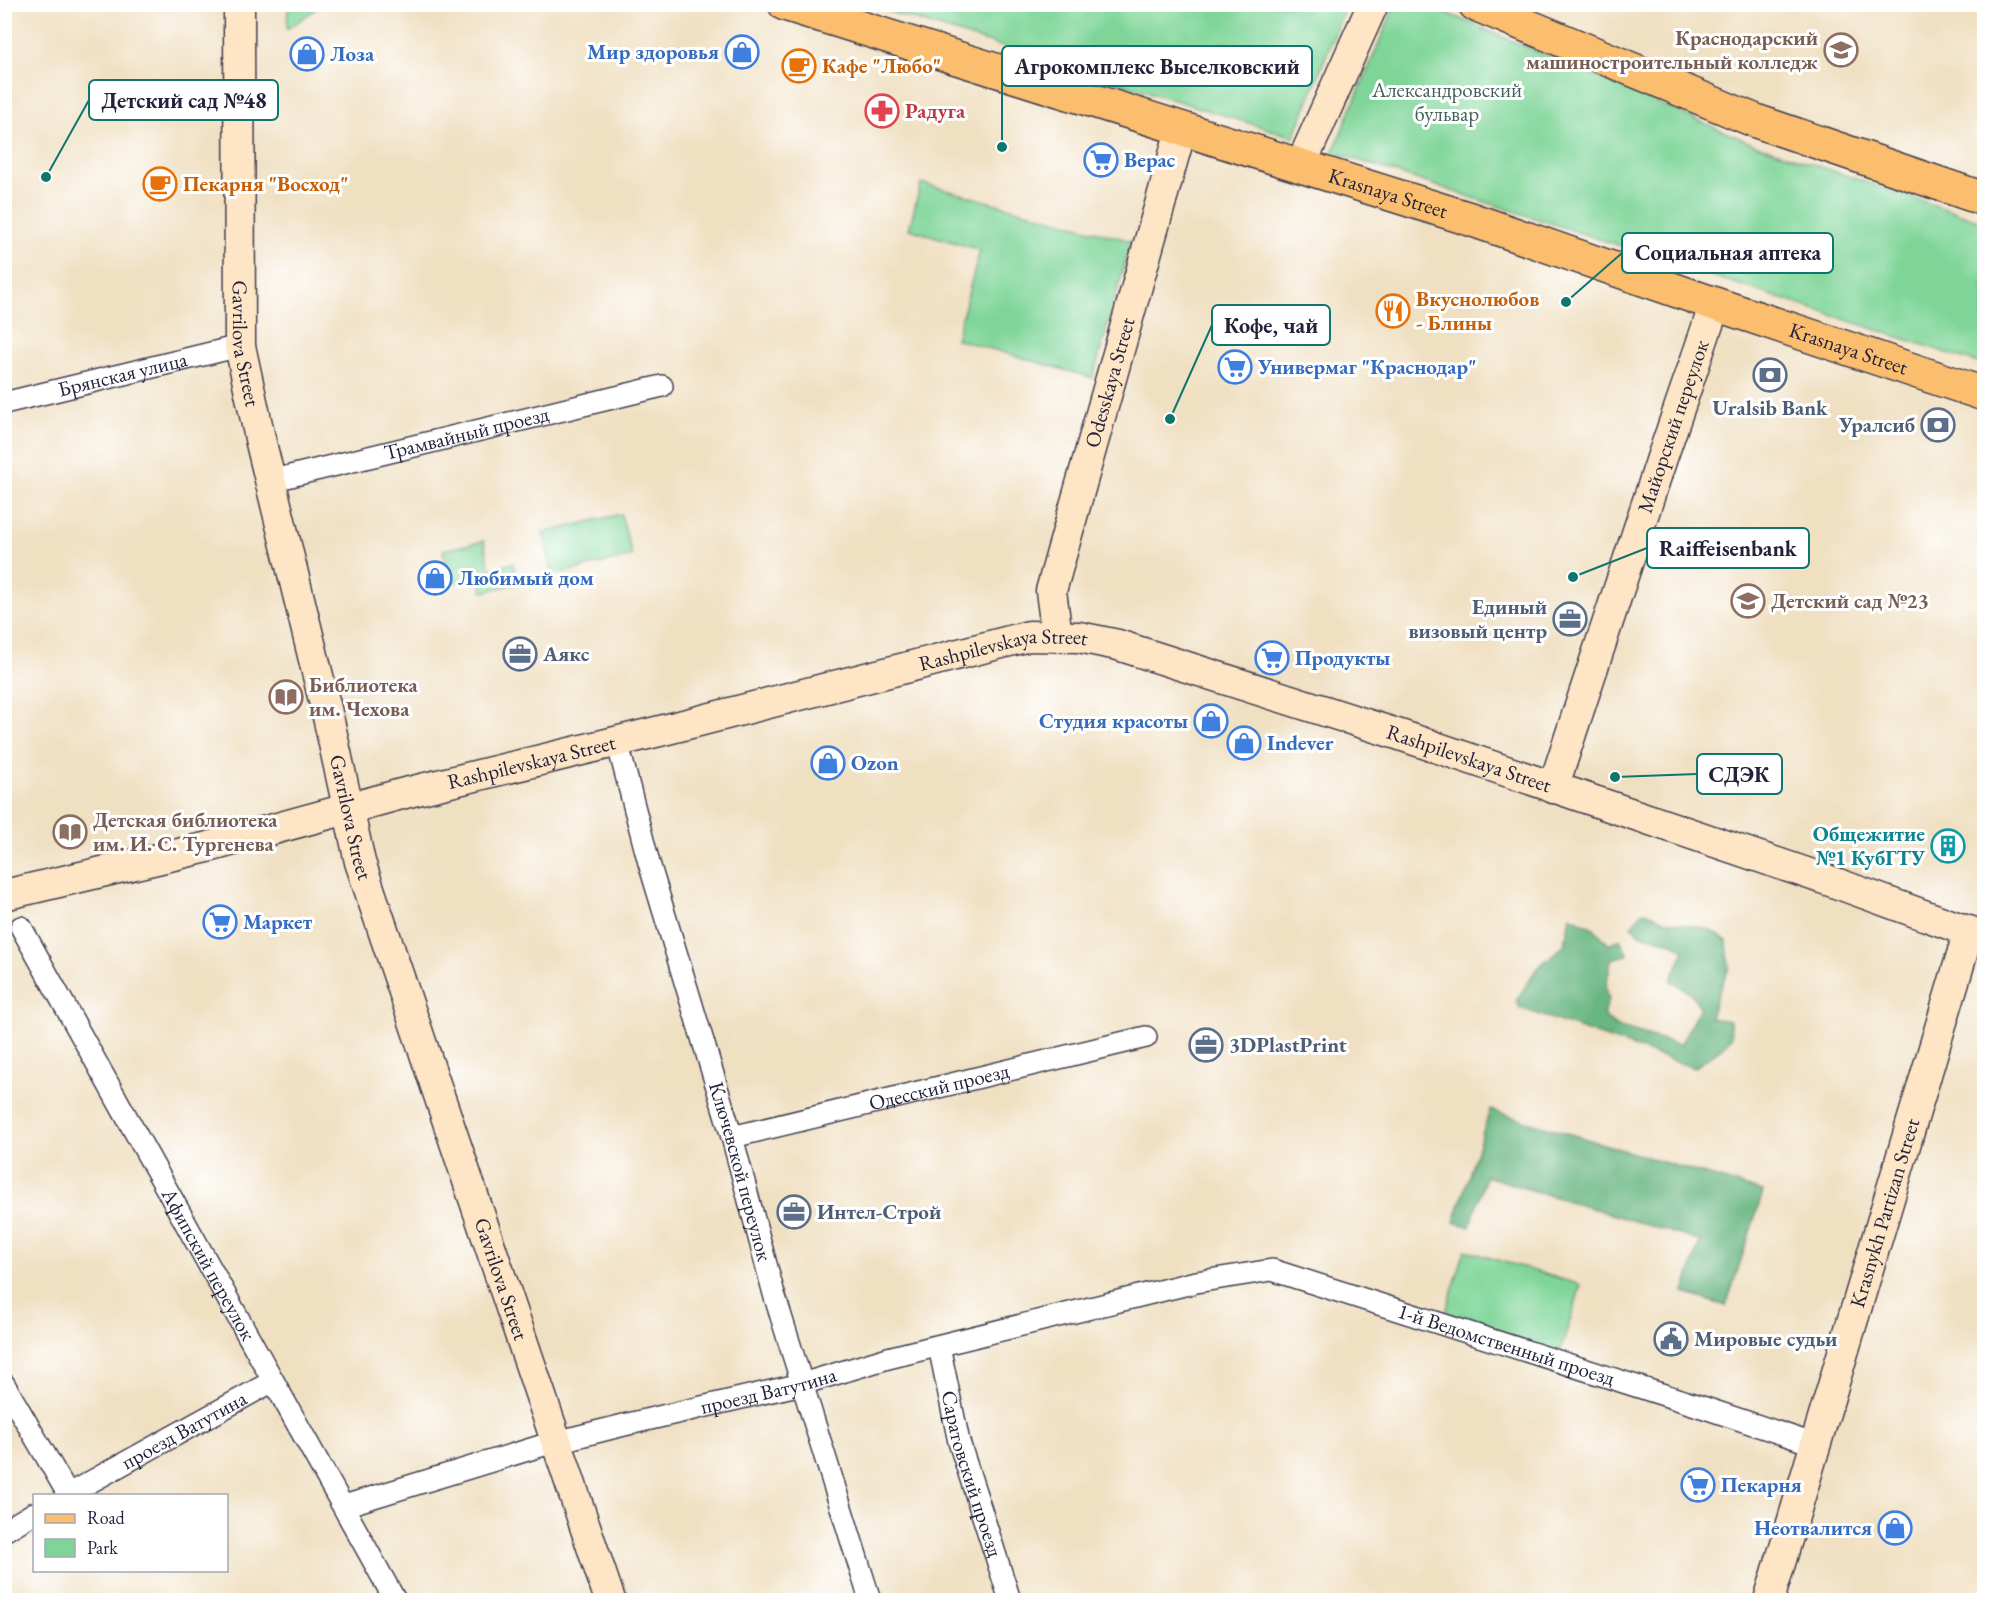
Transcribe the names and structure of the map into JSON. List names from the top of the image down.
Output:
{
  "streets": {
    "main road": ["Krasnaya Street"],
    "street": [
      "Gavrilova Street",
      "Брянская улица",
      "Odesskaya Street",
      "Майорский переулок",
      "Трамвайный проезд",
      "Rashpilevskaya Street",
      "Одесский проезд",
      "Ключевской переулок",
      "Krasnykh Partizan Street",
      "Афипский переулок",
      "1-й Ведомственный проезд",
      "проезд Ватутина",
      "Саратовский проезд"
    ]
  },
  "crossings": [
    ["Krasnaya Street", "Odesskaya Street"],
    ["Krasnaya Street", "Майорский переулок"],
    ["Gavrilova Street", "Брянская улица"],
    ["Gavrilova Street", "Трамвайный проезд"],
    ["Gavrilova Street", "Rashpilevskaya Street"],
    ["Gavrilova Street", "проезд Ватутина"],
    ["Odesskaya Street", "Rashpilevskaya Street"],
    ["Майорский переулок", "Rashpilevskaya Street"],
    ["Rashpilevskaya Street", "Ключевской переулок"],
    ["Rashpilevskaya Street", "Krasnykh Partizan Street"],
    ["Одесский проезд", "Ключевской переулок"],
    ["Ключевской переулок", "проезд Ватутина"],
    ["Krasnykh Partizan Street", "1-й Ведомственный проезд"],
    ["Афипский переулок", "проезд Ватутина"],
    ["1-й Ведомственный проезд", "проезд Ватутина"],
    ["проезд Ватутина", "Саратовский проезд"]
  ],
  "parks": ["Александровский бульвар"],
  "places": {
    "school or university": ["Краснодарский машиностроительный колледж", "Детский сад №23"],
    "shop": [
      "Мир здоровья",
      "Лоза",
      "Любимый дом",
      "Студия красоты",
      "Indever",
      "Ozon",
      "Неотвалится"
    ],
    "cafe": ["Кафе \"Любо\"", "Пекарня \"Восход\""],
    "pharmacy": ["Радуга"],
    "other": [
      "Агрокомплекс Выселковский",
      "Детский сад №48",
      "Социальная аптека",
      "Кофе, чай",
      "Raiffeisenbank",
      "СДЭК"
    ],
    "supermarket": [
      "Верас",
      "Универмаг \"Краснодар\"",
      "Продукты",
      "Маркет",
      "Пекарня"
    ],
    "restaurant": ["Вкуснолюбов - Блины"],
    "bank": ["Uralsib Bank", "Уралсиб"],
    "office": [
      "Единый визовый центр",
      "Аякс",
      "3DPlastPrint",
      "Интел-Строй"
    ],
    "library": ["Библиотека им. Чехова", "Детская библиотека им. И. С. Тургенева"],
    "building": ["Общежитие №1 КубГТУ"],
    "public building": ["Мировые судьи"]
  },
  "legend": ["Road", "Park"]
}
